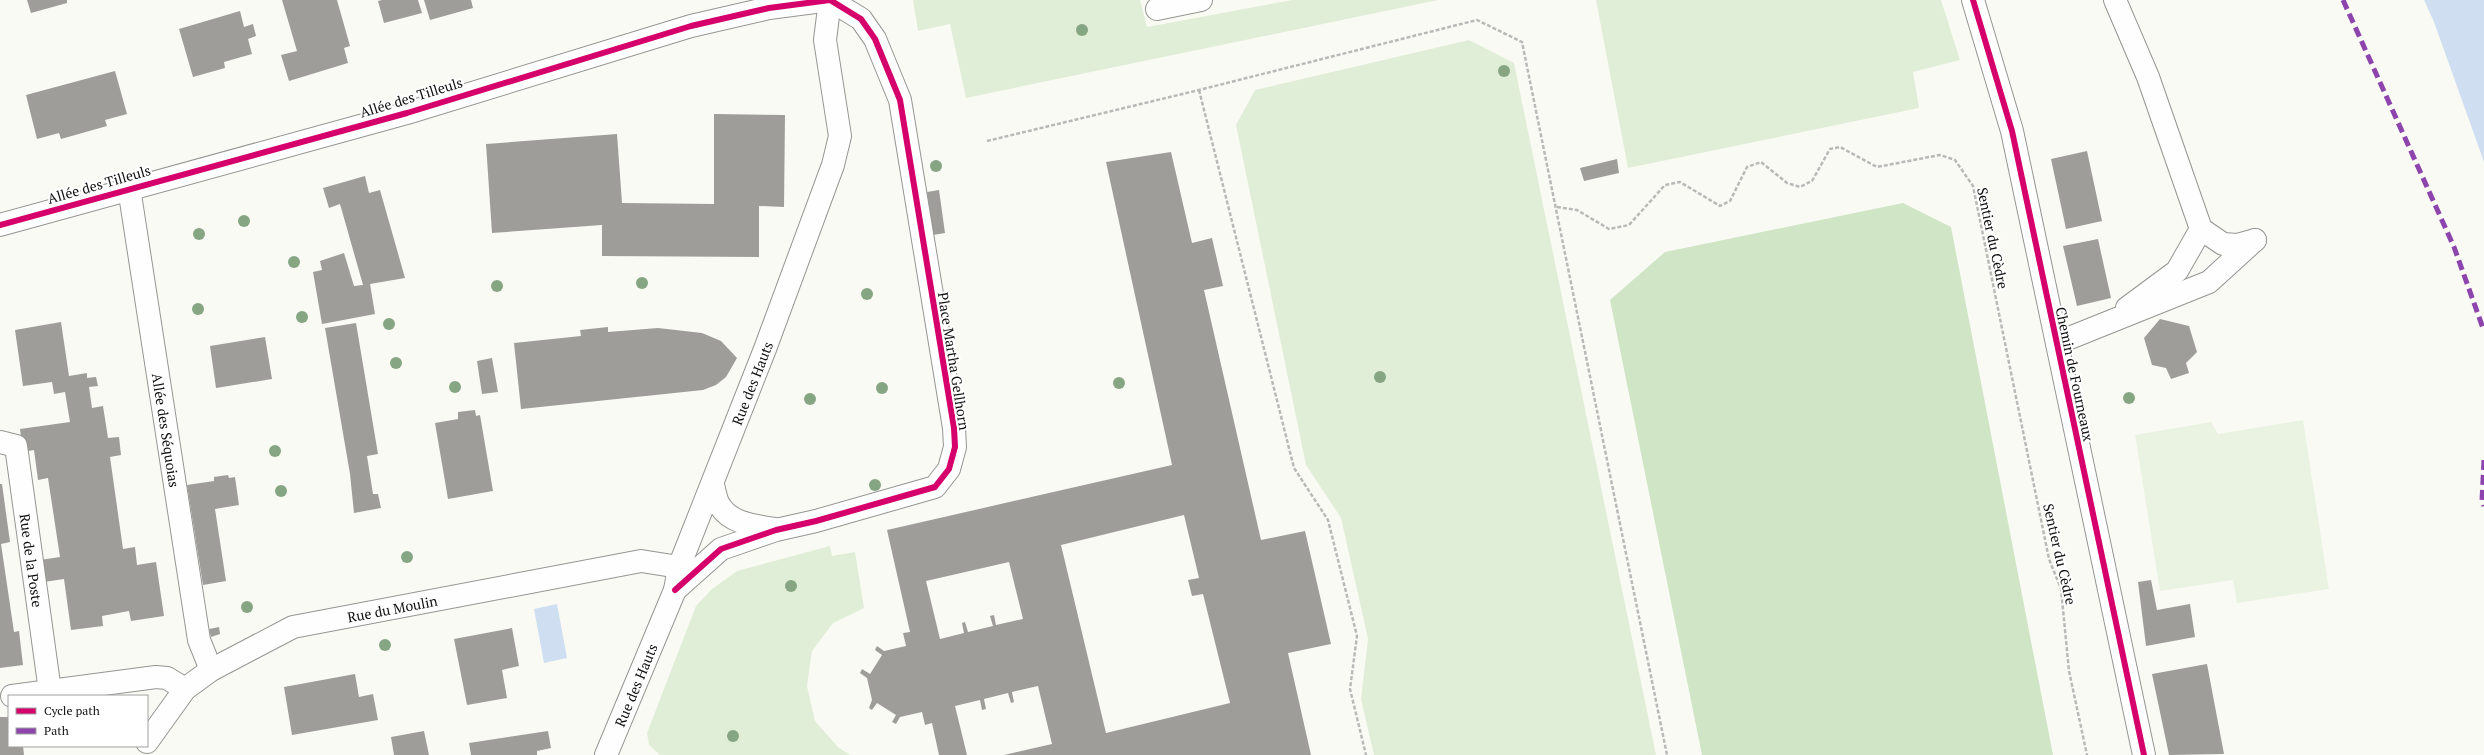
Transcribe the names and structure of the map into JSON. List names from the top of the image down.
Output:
{
  "streets": {
    "street": [
      "Allée des Tilleuls",
      "Place Martha Gellhorn",
      "Chemin de Fourneaux",
      "Rue des Hauts",
      "Allée des Séquoias",
      "Rue de la Poste",
      "Rue du Moulin"
    ],
    "path": ["Sentier du Cèdre"]
  },
  "crossings": [
    ["Allée des Tilleuls", "Place Martha Gellhorn"],
    ["Allée des Tilleuls", "Rue des Hauts"],
    ["Allée des Tilleuls", "Allée des Séquoias"],
    ["Place Martha Gellhorn", "Rue des Hauts"],
    ["Rue des Hauts", "Rue du Moulin"],
    ["Allée des Séquoias", "Rue du Moulin"]
  ],
  "legend": ["Cycle path", "Path"]
}
